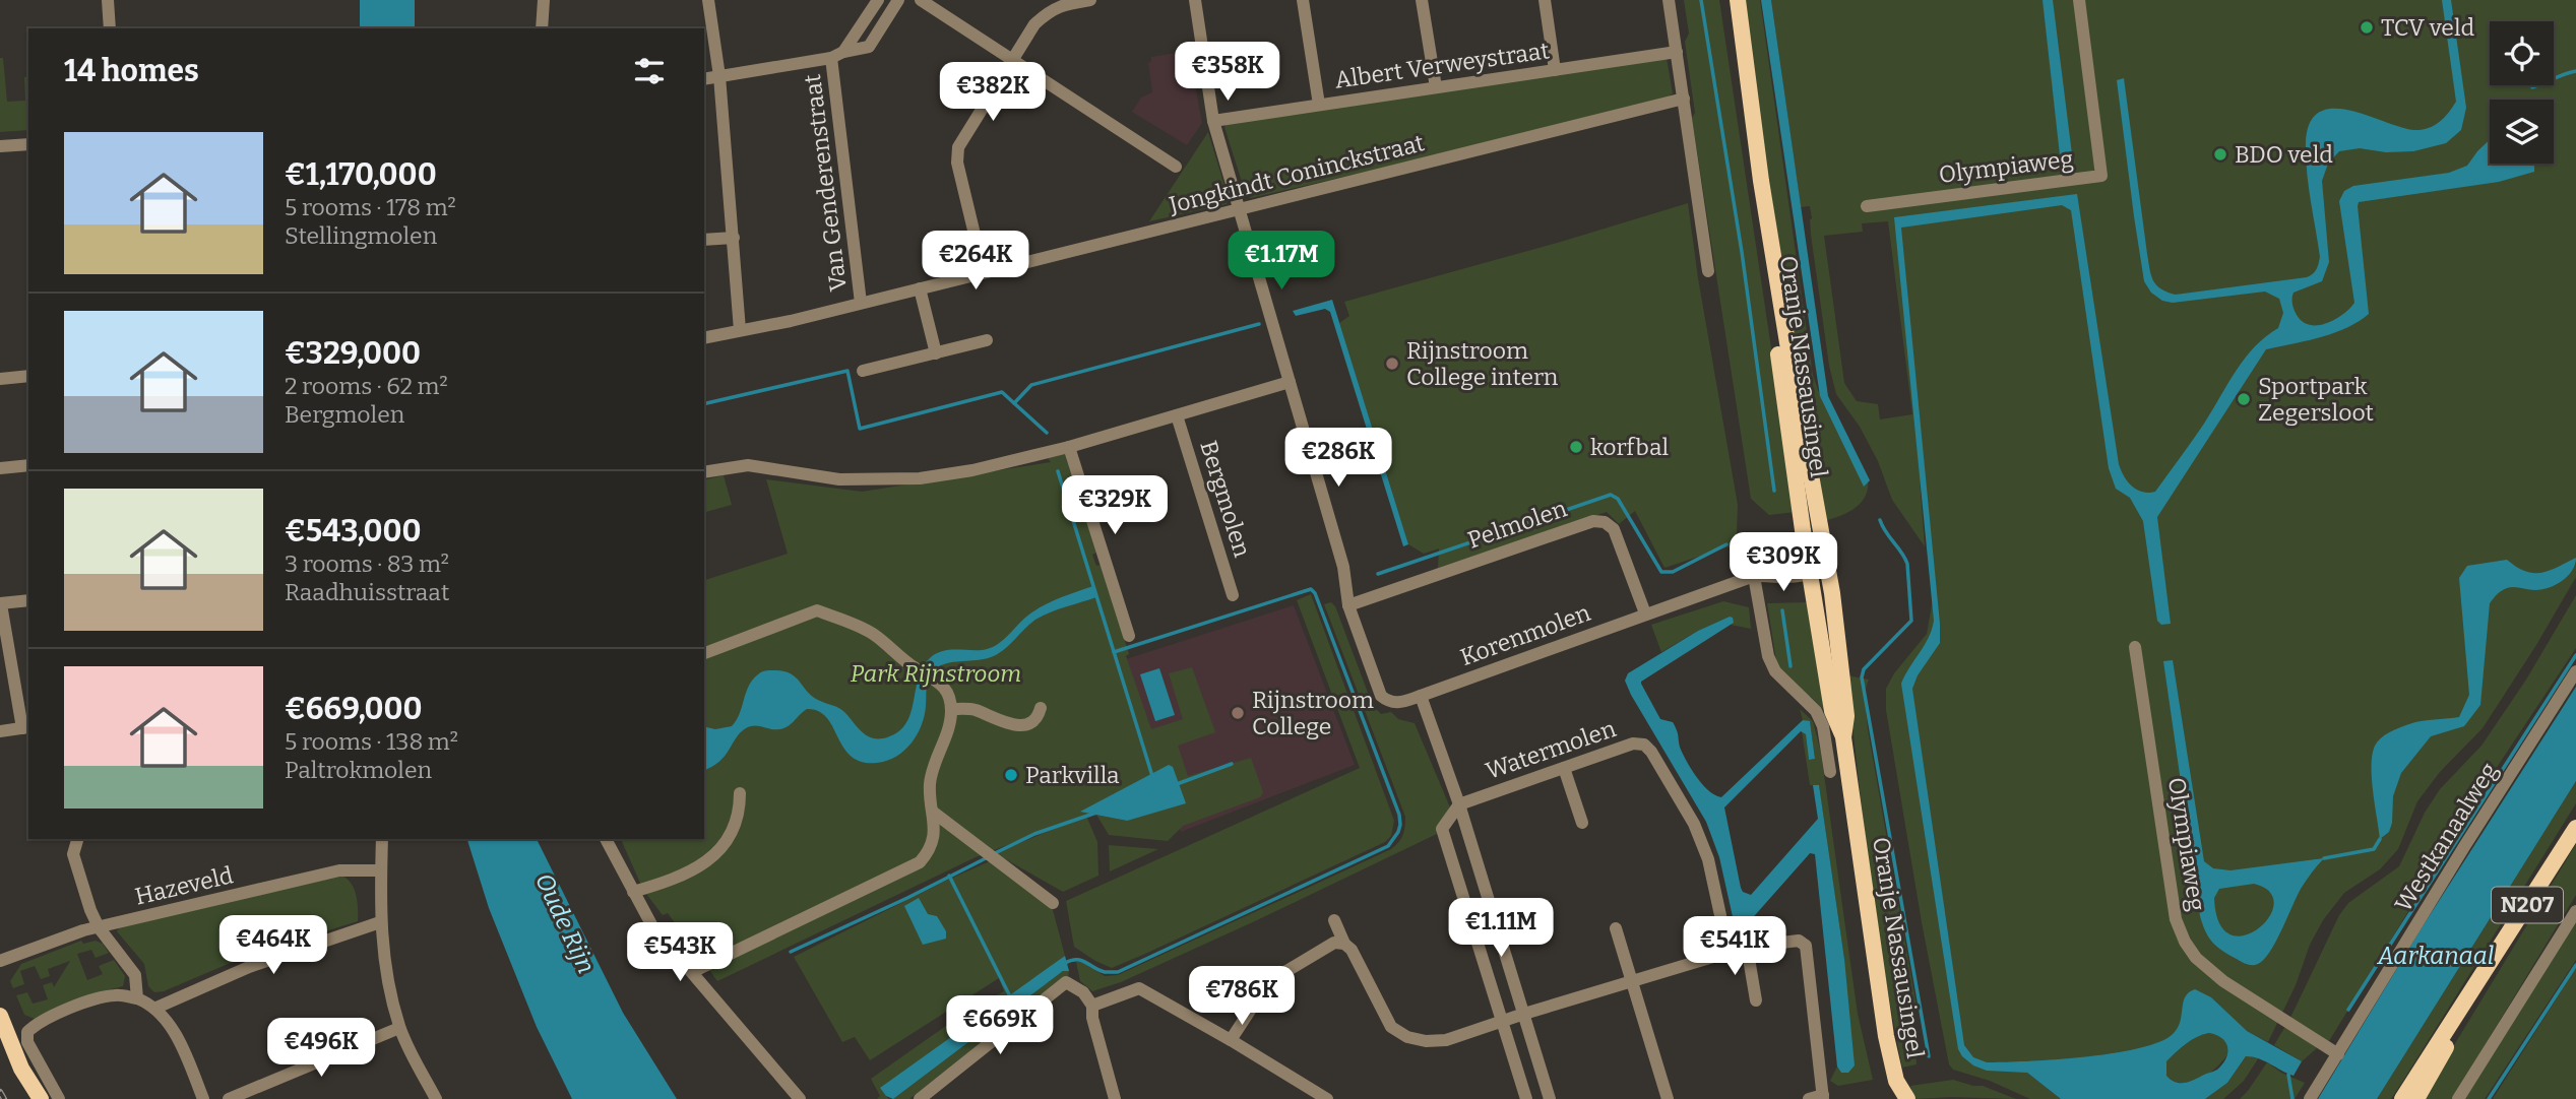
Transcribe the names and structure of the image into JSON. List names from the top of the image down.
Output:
{
  "streets": {
    "main road": ["Oranje Nassausingel", "N207"],
    "street": [
      "Albert Verweystraat",
      "Olympiaweg",
      "Jongkindt Coninckstraat",
      "Van Genderenstraat",
      "Bergmolen",
      "Pelmolen",
      "Korenmolen",
      "Watermolen",
      "Westkanaalweg",
      "Hazeveld"
    ]
  },
  "crossings": [
    ["Albert Verweystraat", "Korenmolen"],
    ["Olympiaweg", "Westkanaalweg"],
    ["Jongkindt Coninckstraat", "Van Genderenstraat"],
    ["Jongkindt Coninckstraat", "Korenmolen"],
    ["Oranje Nassausingel", "Korenmolen"],
    ["Bergmolen", "Korenmolen"],
    ["Pelmolen", "Korenmolen"]
  ],
  "water": ["Oude Rijn", "Aarkanaal"],
  "parks": ["Park Rijnstroom"],
  "places": [
    "TCV veld",
    "BDO veld",
    "Rijnstroom College intern",
    "Sportpark Zegersloot",
    "korfbal",
    "Rijnstroom College",
    "Parkvilla"
  ],
  "page": {
    "heading": "14 homes",
    "price": [
      "€358K",
      "€382K",
      "€264K",
      "€1.17M",
      "€286K",
      "€329K",
      "€309K",
      "€1.11M",
      "€464K",
      "€541K",
      "€543K",
      "€786K",
      "€669K",
      "€496K"
    ],
    "list": [
      {
        "name": "€1,170,000",
        "note": "5 rooms · 178 m² · Stellingmolen"
      },
      {
        "name": "€329,000",
        "note": "2 rooms · 62 m² · Bergmolen"
      },
      {
        "name": "€543,000",
        "note": "3 rooms · 83 m² · Raadhuisstraat"
      },
      {
        "name": "€669,000",
        "note": "5 rooms · 138 m² · Paltrokmolen"
      }
    ]
  }
}
